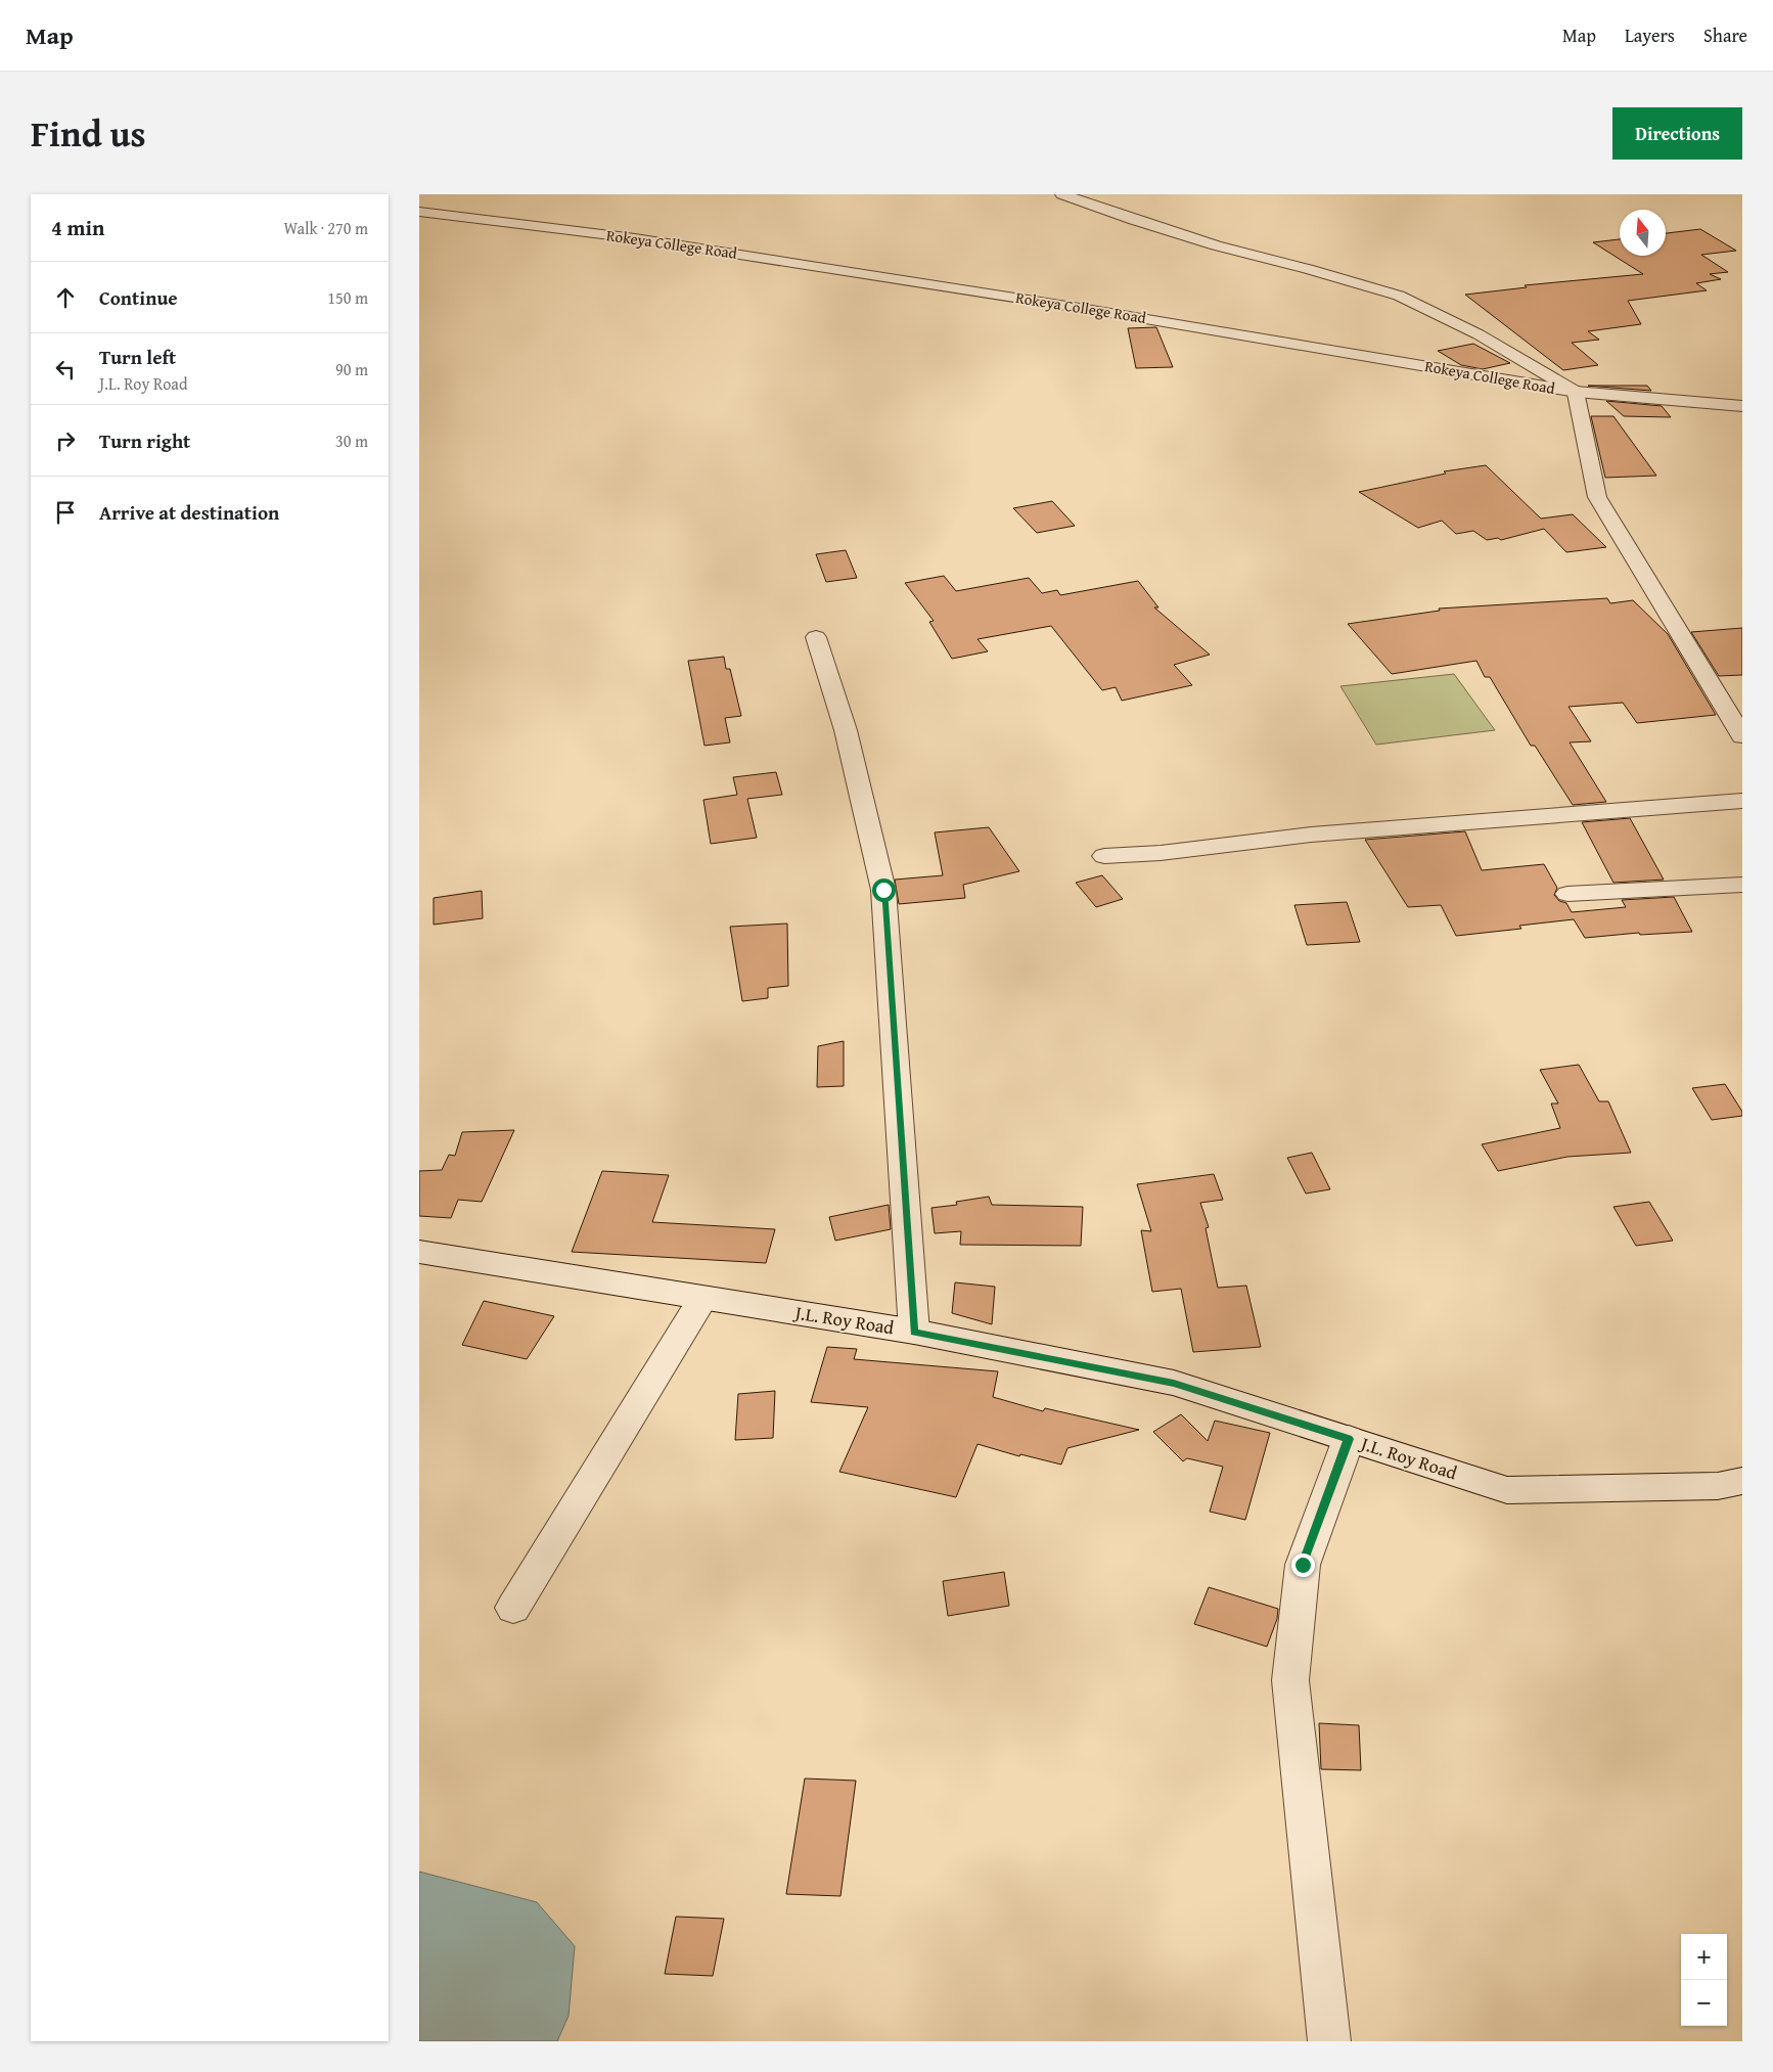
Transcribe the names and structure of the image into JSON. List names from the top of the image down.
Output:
{
  "streets": {
    "street": ["Rokeya College Road", "J.L. Roy Road"]
  },
  "north": "top",
  "page": {
    "header": "Map",
    "nav": ["Map", "Layers", "Share"],
    "title": "Find us",
    "buttons": "Directions",
    "heading": ["4 min", "Walk · 270 m"],
    "list": [
      ["Continue", "150 m"],
      ["Turn left", "J.L. Roy Road", "90 m"],
      ["Turn right", "30 m"],
      "Arrive at destination"
    ],
    "map_buttons": ["+", "−"]
  }
}
